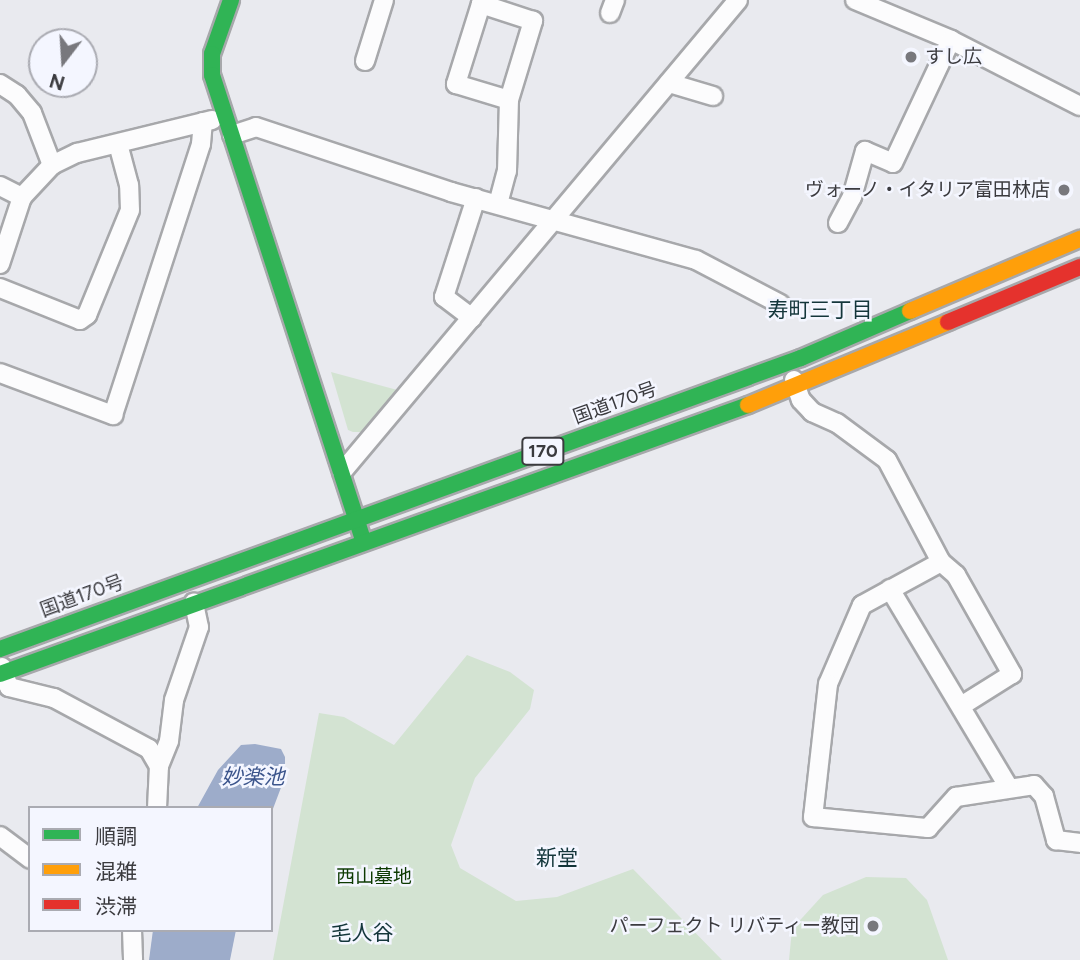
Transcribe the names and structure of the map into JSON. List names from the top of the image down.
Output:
{
  "streets": {
    "main road": ["国道170号", "170"]
  },
  "districts": ["寿町三丁目", "新堂", "毛人谷"],
  "water": ["妙楽池"],
  "parks": ["西山墓地"],
  "places": ["すし広", "ヴォーノ・イタリア富田林店", "パーフェクト リバティー教団"],
  "legend": ["順調", "混雑", "渋滞"],
  "north": "bottom"
}
